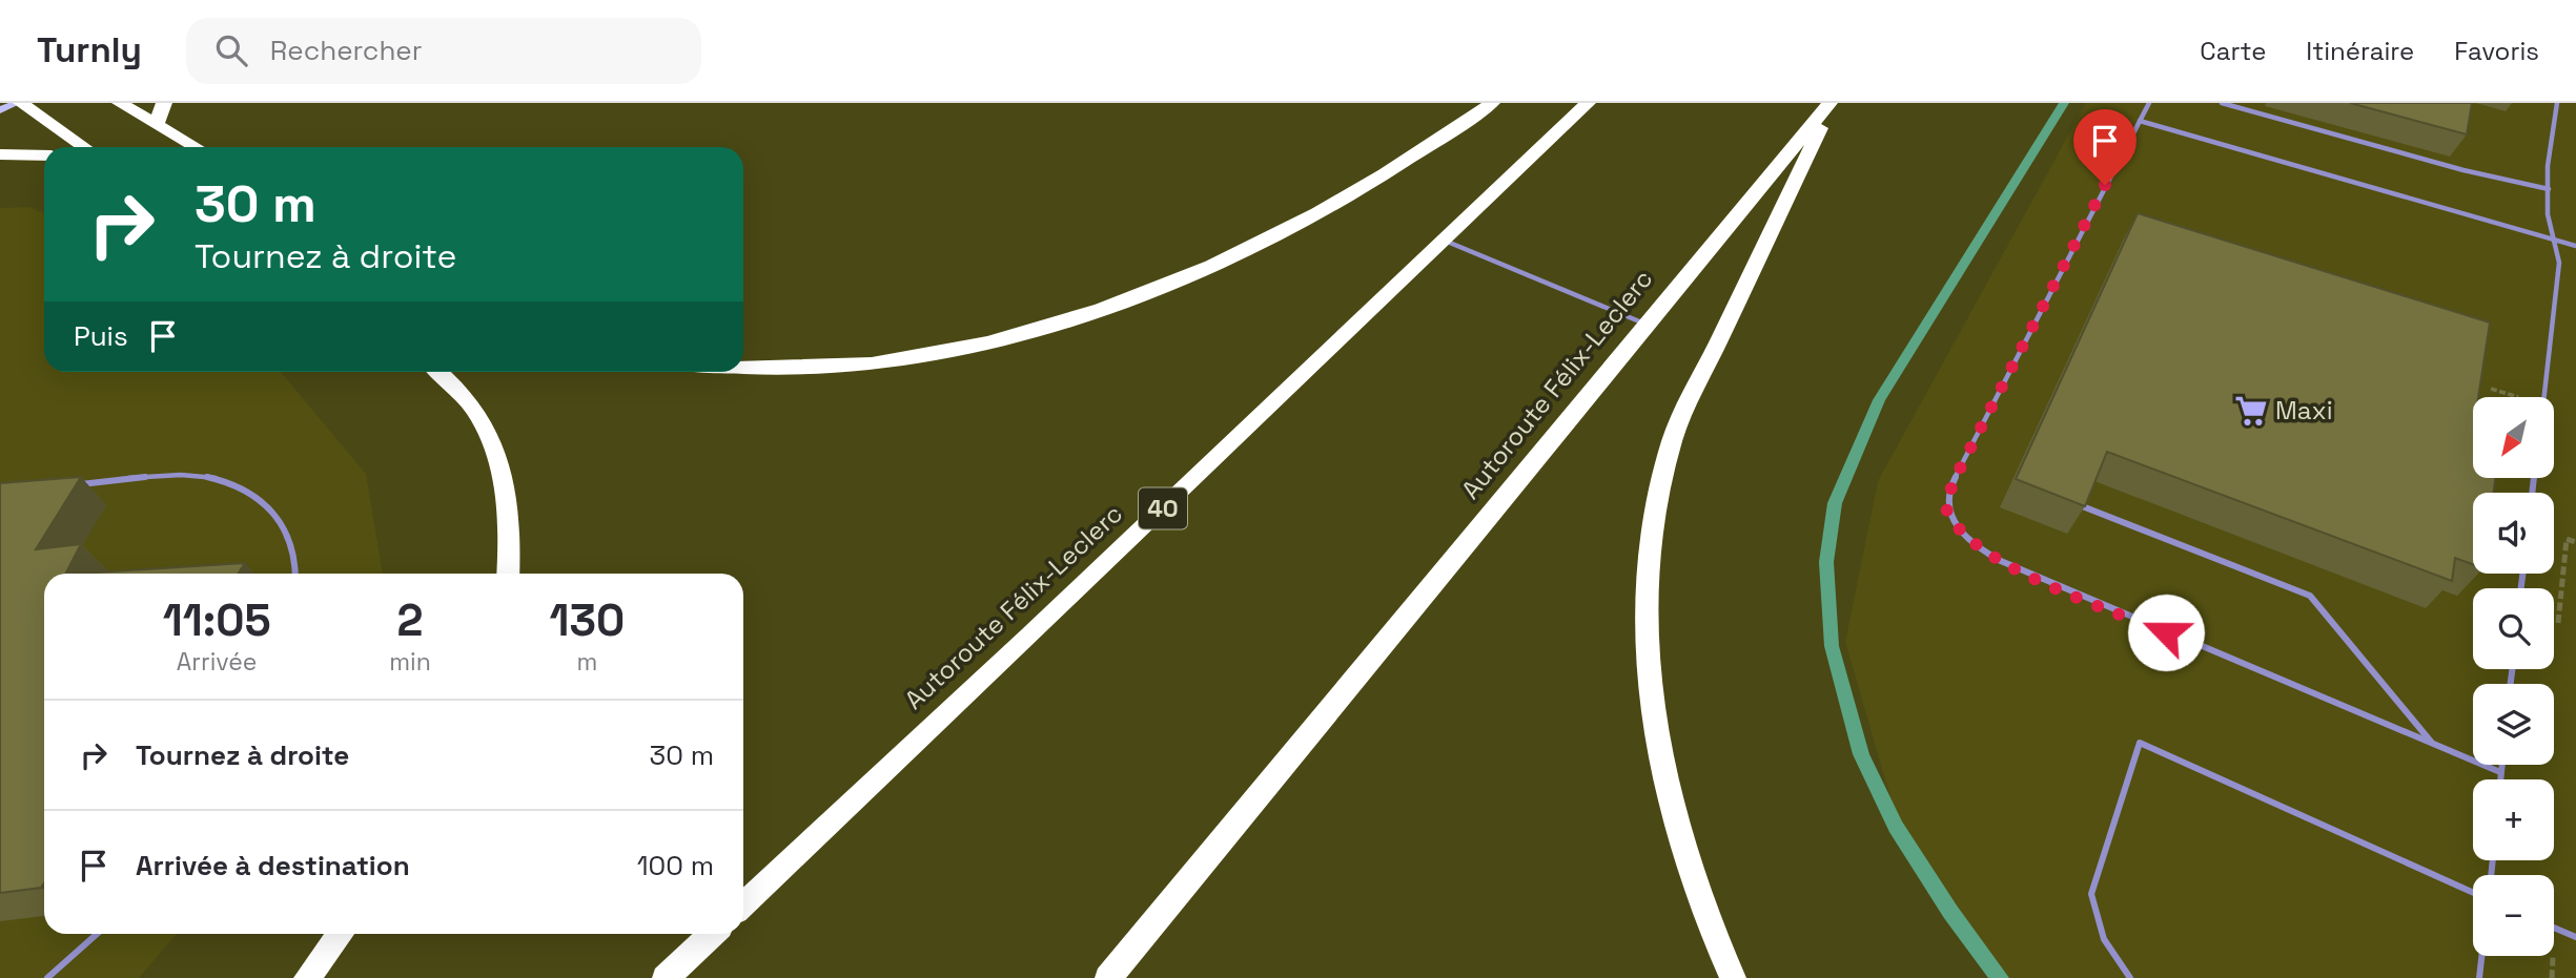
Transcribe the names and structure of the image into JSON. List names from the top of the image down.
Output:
{
  "streets": {
    "highway": ["Autoroute Félix-Leclerc", "40"]
  },
  "places": {
    "supermarket": ["Maxi"]
  },
  "north": "bottom left",
  "page": {
    "header": "Turnly",
    "search": "Rechercher",
    "nav": ["Carte", "Itinéraire", "Favoris"],
    "turn": ["30 m", "Tournez à droite"],
    "then": "Puis",
    "map_buttons": ["+", "−"],
    "eta": [
      "11:05",
      "Arrivée",
      "2",
      "min",
      "130",
      "m"
    ],
    "list": [
      {
        "name": "Tournez à droite",
        "value": "30 m"
      },
      {
        "name": "Arrivée à destination",
        "value": "100 m"
      }
    ]
  }
}
